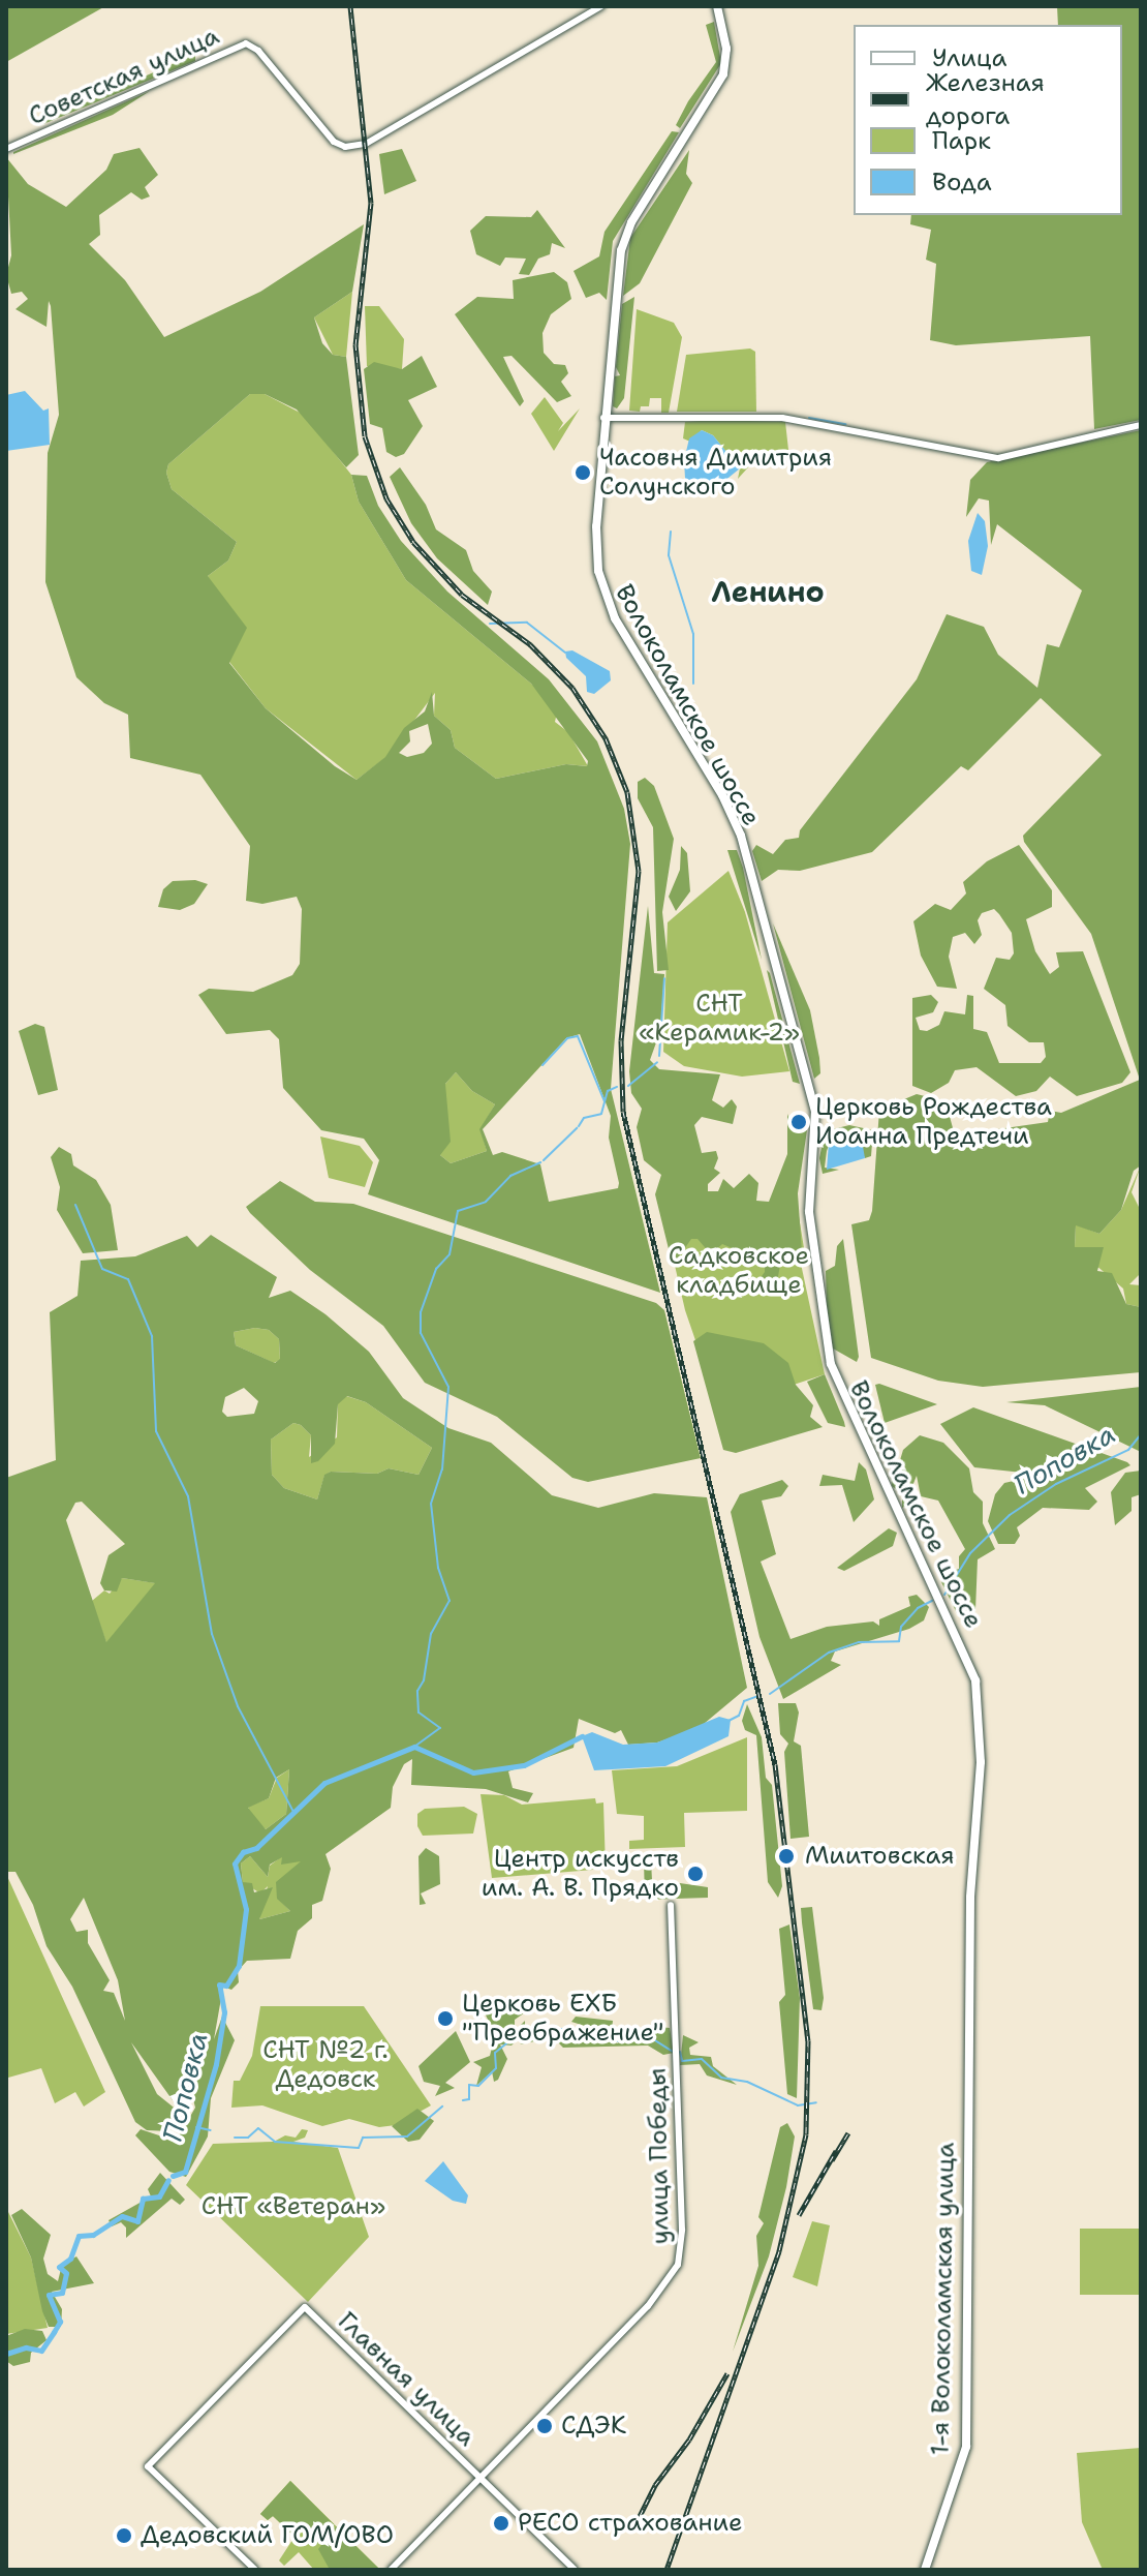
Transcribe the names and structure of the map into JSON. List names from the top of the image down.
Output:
{
  "streets": {
    "main road": ["Волоколамское шоссе", "1-я Волоколамская улица"],
    "street": ["Советская улица", "улица Победы", "Главная улица"]
  },
  "crossings": [
    ["Волоколамское шоссе", "1-я Волоколамская улица"],
    ["улица Победы", "Главная улица"]
  ],
  "districts": ["Ленино"],
  "water": ["Поповка"],
  "parks": [
    "СНТ «Керамик-2»",
    "Садковское кладбище",
    "СНТ №2 г. Дедовск",
    "СНТ «Ветеран»"
  ],
  "places": [
    "Часовня Димитрия Солунского",
    "Церковь Рождества Иоанна Предтечи",
    "Миитовская",
    "Центр искусств им. А. В. Прядко",
    "Церковь ЕХБ \"Преображение\"",
    "СДЭК",
    "РЕСО страхование",
    "Дедовский ГОМ/ОВО"
  ],
  "legend": [
    "Улица",
    "Железная дорога",
    "Парк",
    "Вода"
  ]
}
